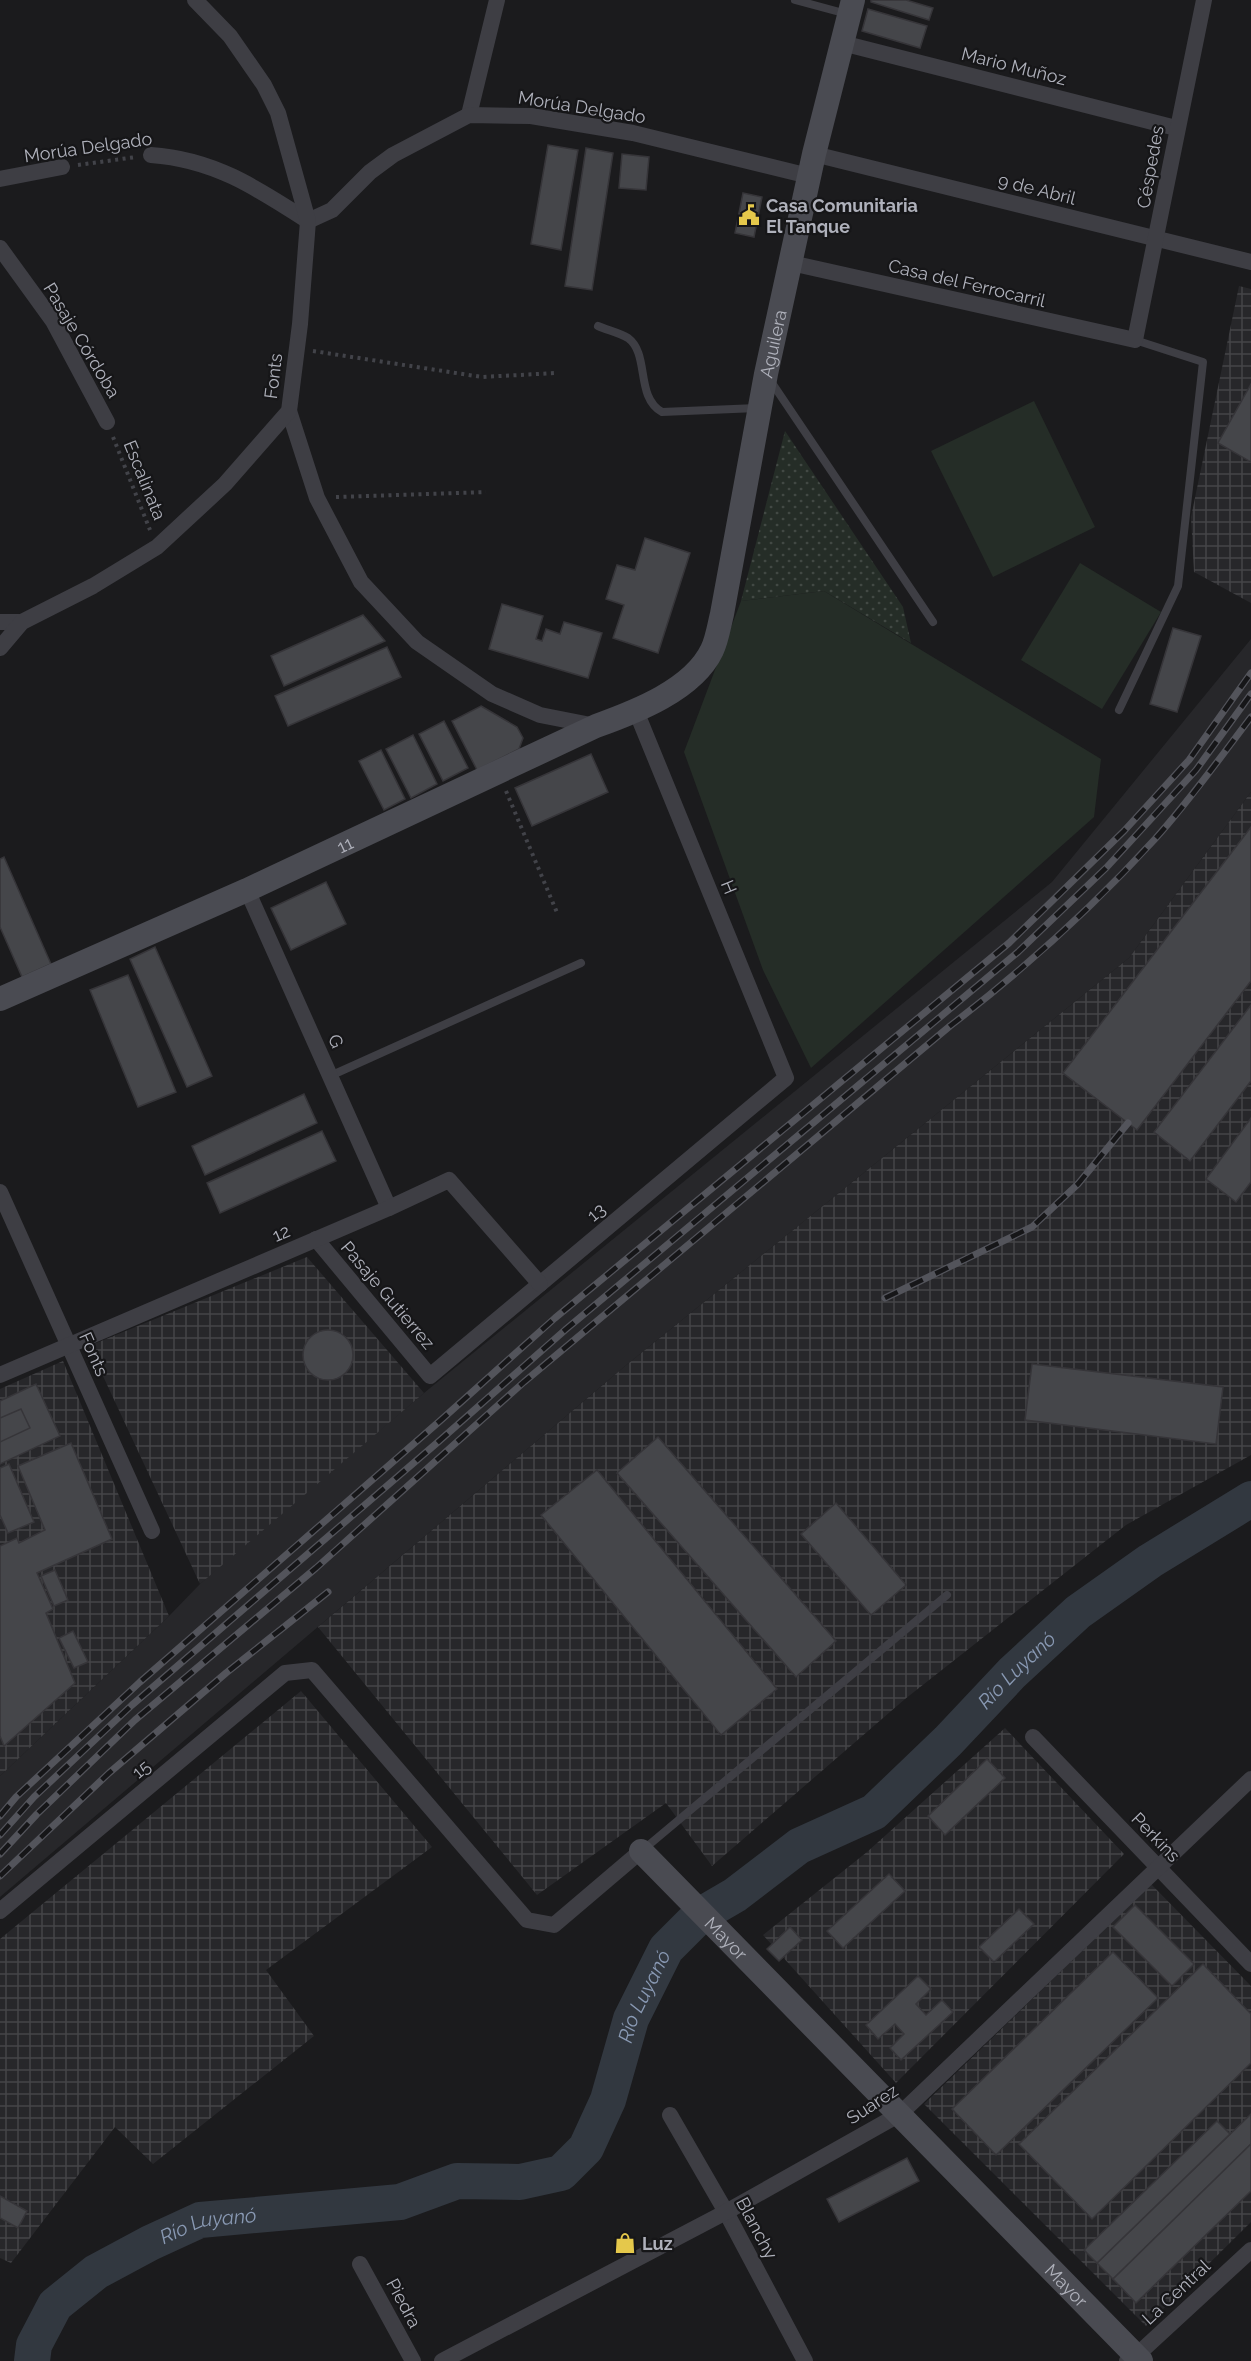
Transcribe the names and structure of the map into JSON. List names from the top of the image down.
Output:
{
  "streets": {
    "street": [
      "Mario Muñoz",
      "Morúa Delgado",
      "Céspedes",
      "9 de Abril",
      "Casa del Ferrocarril",
      "Pasaje Córdoba",
      "Aguilera",
      "Fonts",
      "11",
      "H",
      "G",
      "13",
      "12",
      "Pasaje Gutierrez",
      "15",
      "Perkins",
      "Mayor",
      "Suarez",
      "Blanchy",
      "La Central",
      "Piedra"
    ],
    "path": ["Escalinata"]
  },
  "crossings": [
    ["Mario Muñoz", "Céspedes"],
    ["Mario Muñoz", "Aguilera"],
    ["Morúa Delgado", "9 de Abril"],
    ["Morúa Delgado", "Aguilera"],
    ["Morúa Delgado", "Fonts"],
    ["Céspedes", "9 de Abril"],
    ["Céspedes", "Casa del Ferrocarril"],
    ["9 de Abril", "Aguilera"],
    ["Casa del Ferrocarril", "Aguilera"],
    ["Pasaje Córdoba", "Escalinata"],
    ["Aguilera", "11"],
    ["Fonts", "Escalinata"],
    ["Fonts", "12"],
    ["11", "H"],
    ["11", "G"],
    ["H", "13"],
    ["G", "12"],
    ["13", "12"],
    ["13", "Pasaje Gutierrez"],
    ["12", "Pasaje Gutierrez"],
    ["15", "Mayor"],
    ["Perkins", "Suarez"],
    ["Mayor", "Suarez"],
    ["Mayor", "La Central"],
    ["Suarez", "Blanchy"]
  ],
  "water": ["Río Luyanó"],
  "places": {
    "public building": ["Casa Comunitaria El Tanque"],
    "shop": ["Luz"]
  }
}
